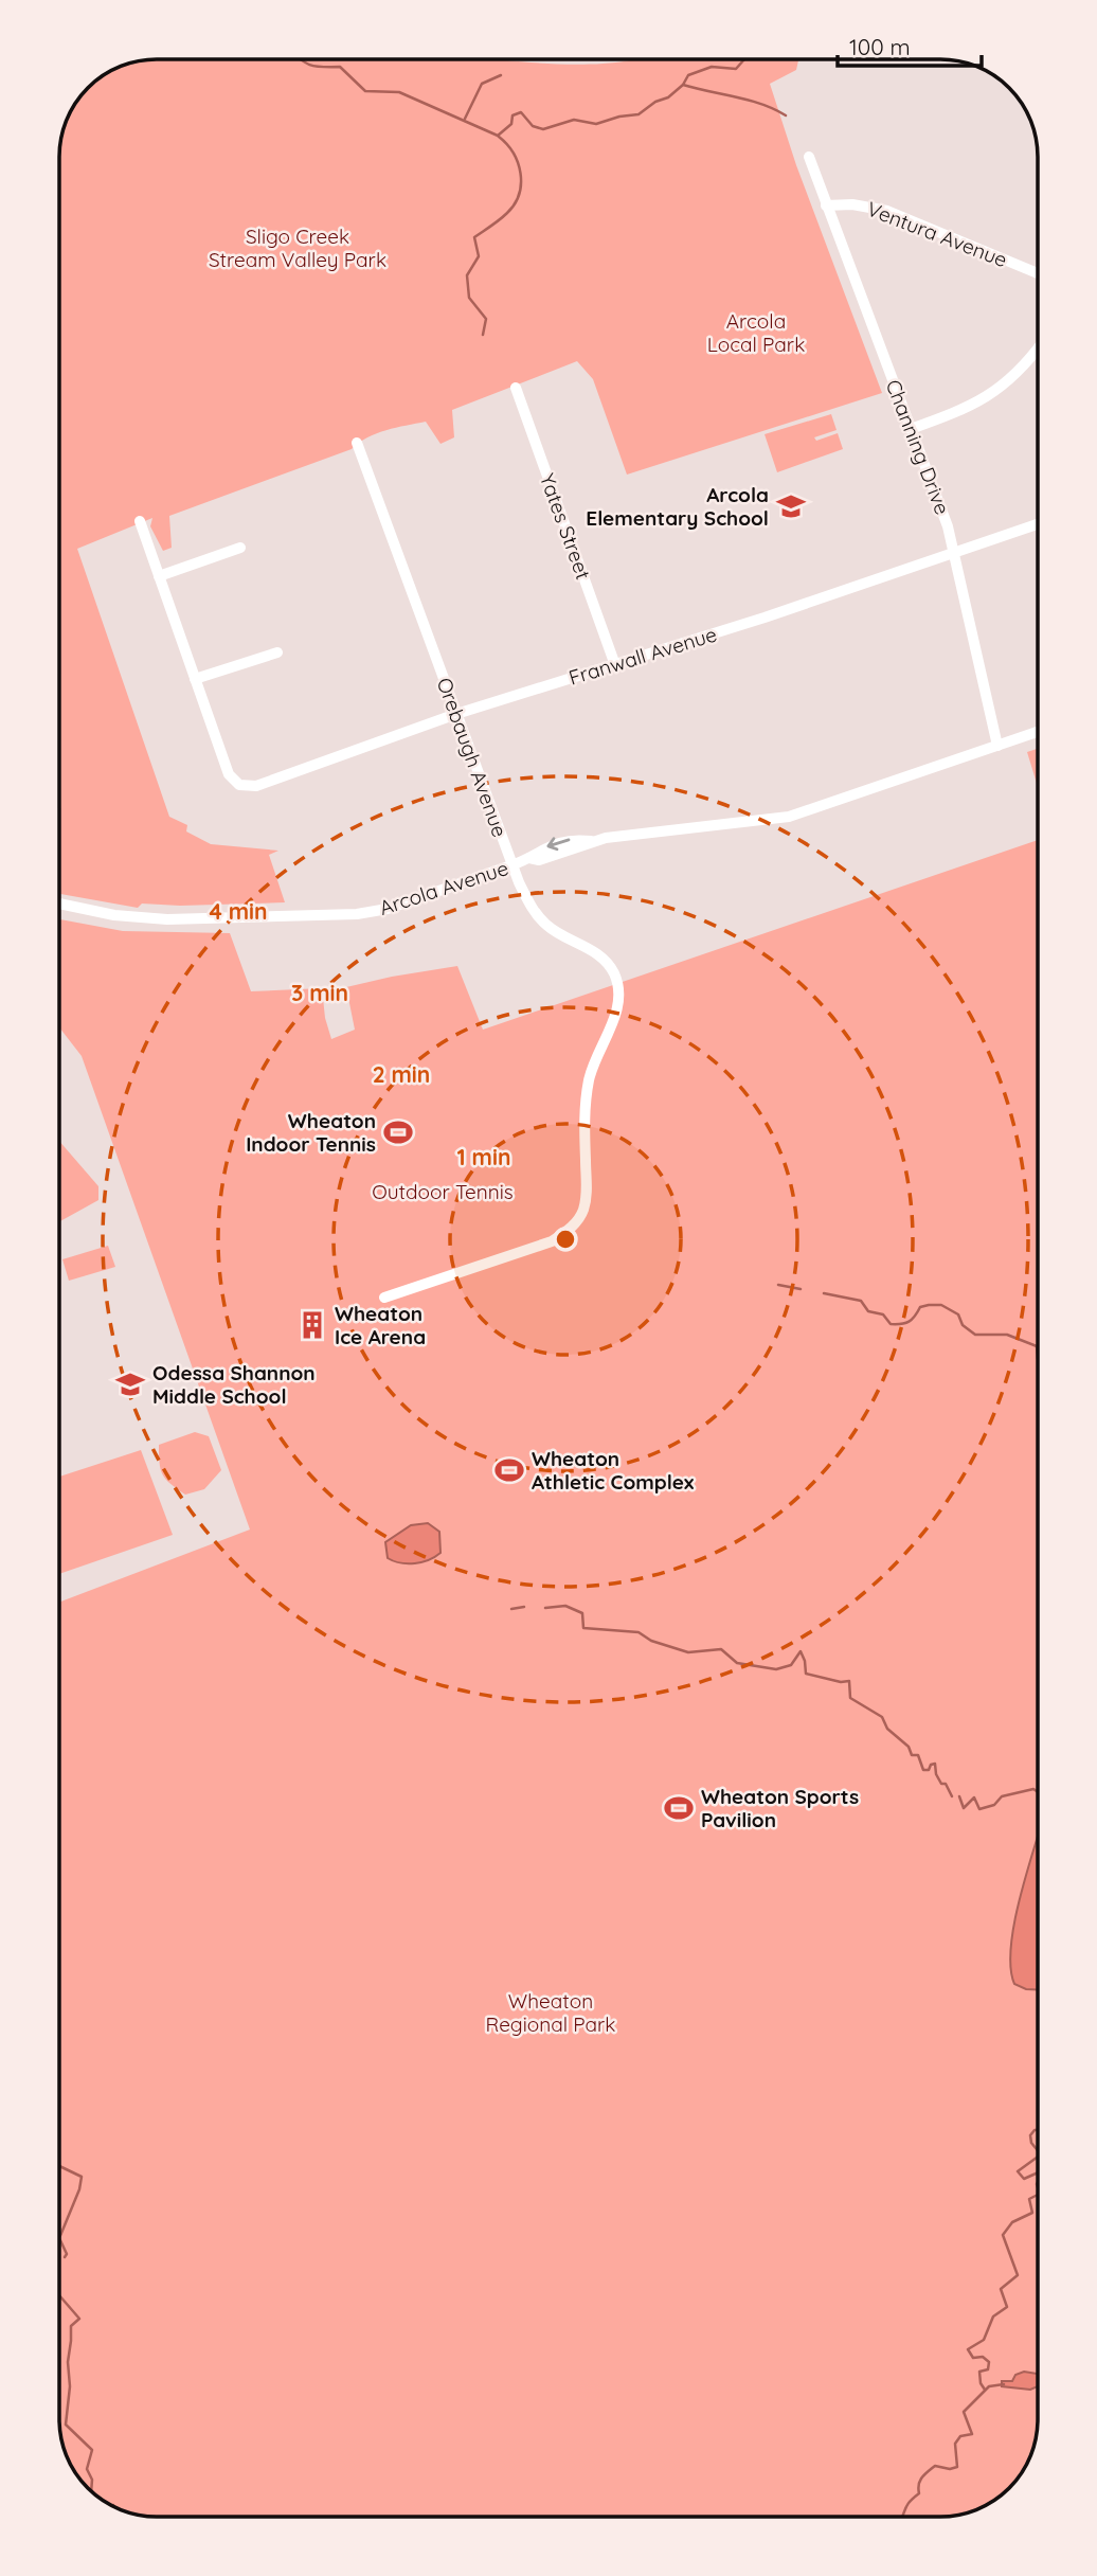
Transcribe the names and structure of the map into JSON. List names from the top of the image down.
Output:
{
  "streets": {
    "street": [
      "Ventura Avenue",
      "Channing Drive",
      "Yates Street",
      "Franwall Avenue",
      "Orebaugh Avenue",
      "Arcola Avenue"
    ]
  },
  "crossings": [
    ["Ventura Avenue", "Channing Drive"],
    ["Channing Drive", "Franwall Avenue"],
    ["Channing Drive", "Arcola Avenue"],
    ["Yates Street", "Franwall Avenue"],
    ["Franwall Avenue", "Orebaugh Avenue"],
    ["Orebaugh Avenue", "Arcola Avenue"]
  ],
  "parks": [
    "Sligo Creek Stream Valley Park",
    "Arcola Local Park",
    "Outdoor Tennis",
    "Wheaton Regional Park"
  ],
  "places": {
    "school or university": ["Arcola Elementary School", "Odessa Shannon Middle School"],
    "sports": ["Wheaton Indoor Tennis", "Wheaton Athletic Complex", "Wheaton Sports Pavilion"],
    "building": ["Wheaton Ice Arena"]
  },
  "scale_bar": "100 m",
  "rings": [
    "4 min",
    "3 min",
    "2 min",
    "1 min"
  ]
}
